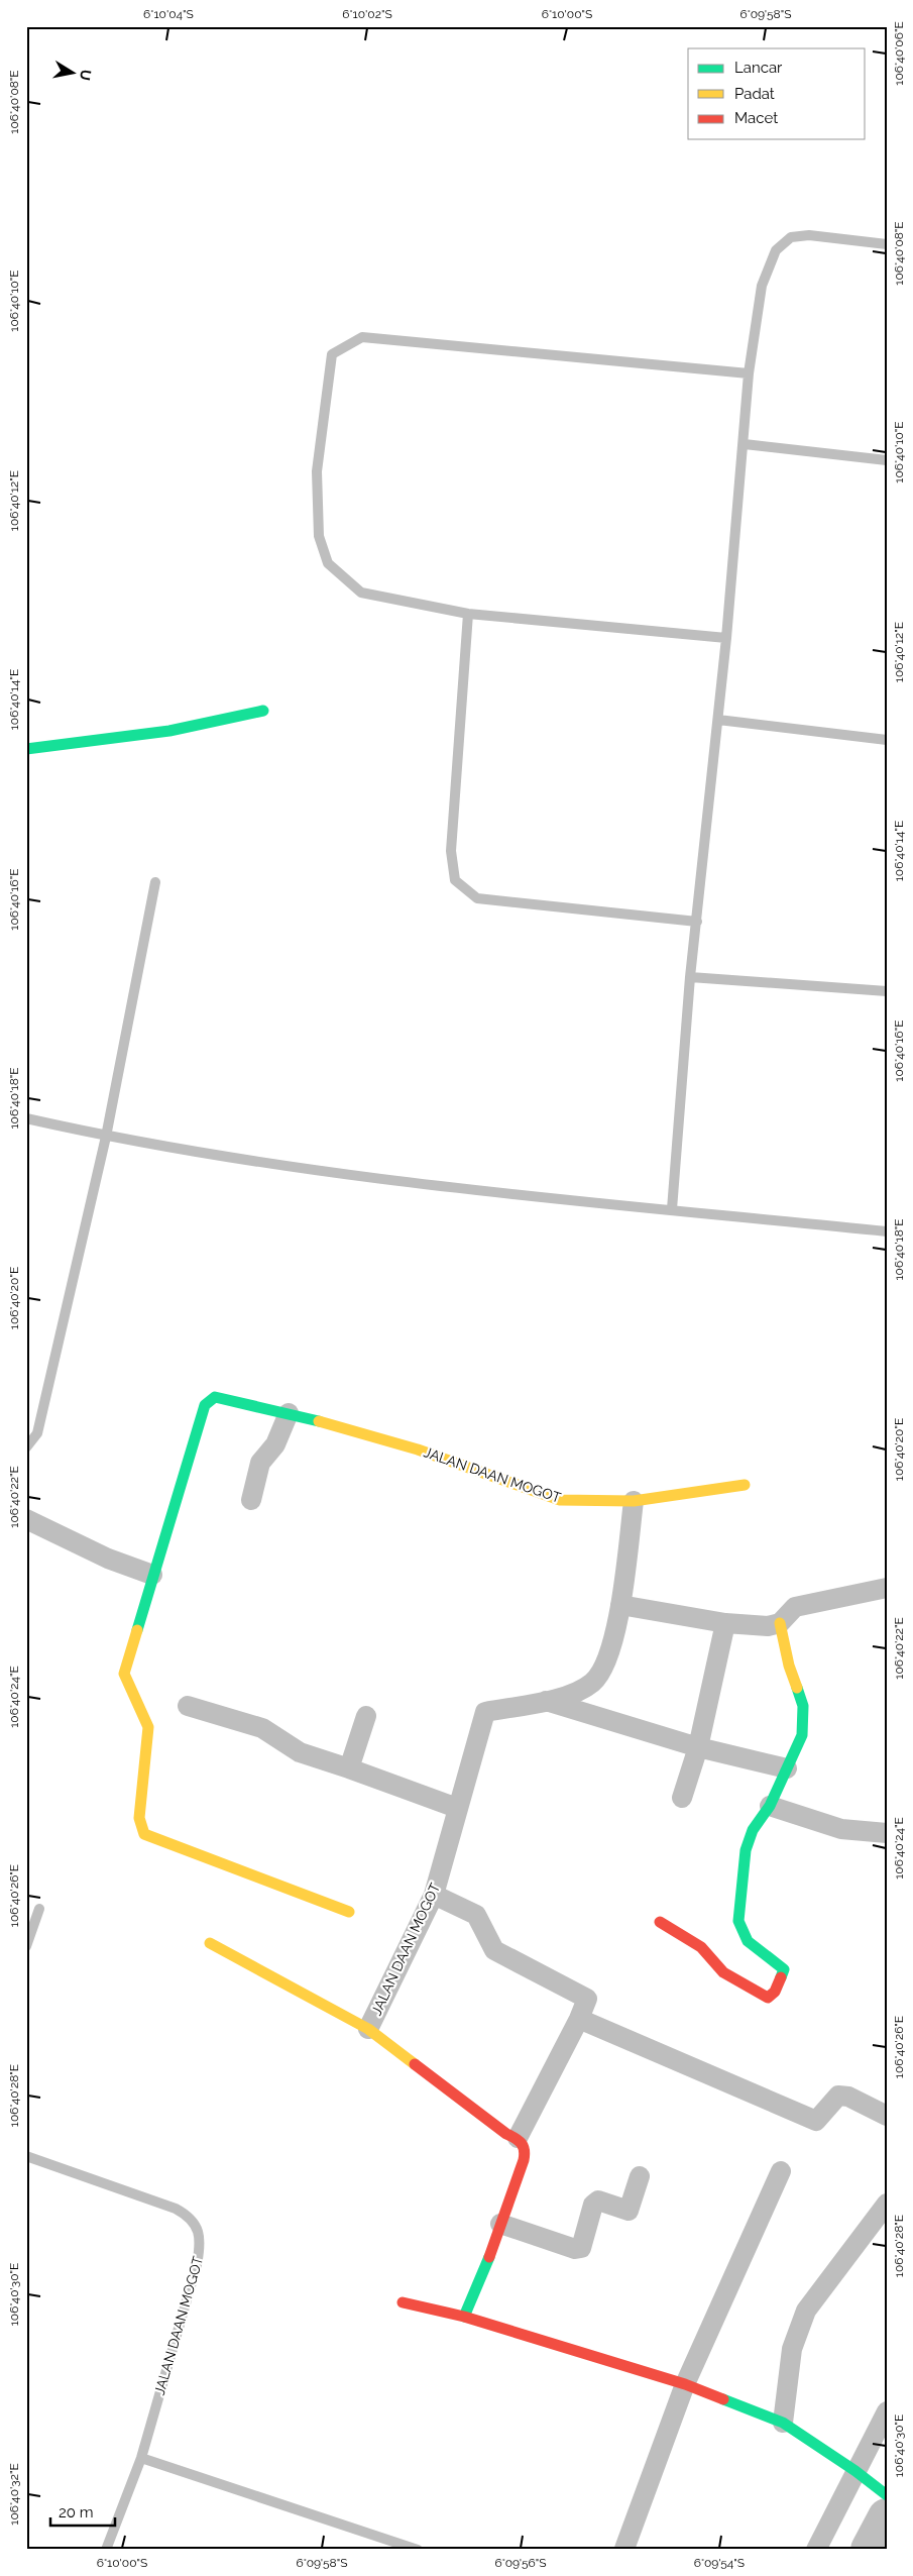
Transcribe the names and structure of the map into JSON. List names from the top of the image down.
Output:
{
  "streets": {
    "street": ["JALAN DAAN MOGOT"]
  },
  "legend": ["Lancar", "Padat", "Macet"],
  "scale_bar": "20 m",
  "north": "right",
  "coordinates": [
    "6°10'04\"S",
    "6°10'02\"S",
    "6°10'00\"S",
    "6°09'58\"S",
    "106°40'06\"E",
    "106°40'08\"E",
    "106°40'10\"E",
    "106°40'12\"E",
    "106°40'14\"E",
    "106°40'16\"E",
    "106°40'18\"E",
    "106°40'20\"E",
    "106°40'22\"E",
    "106°40'24\"E",
    "106°40'26\"E",
    "106°40'28\"E",
    "106°40'30\"E",
    "106°40'32\"E",
    "6°09'56\"S",
    "6°09'54\"S"
  ]
}
